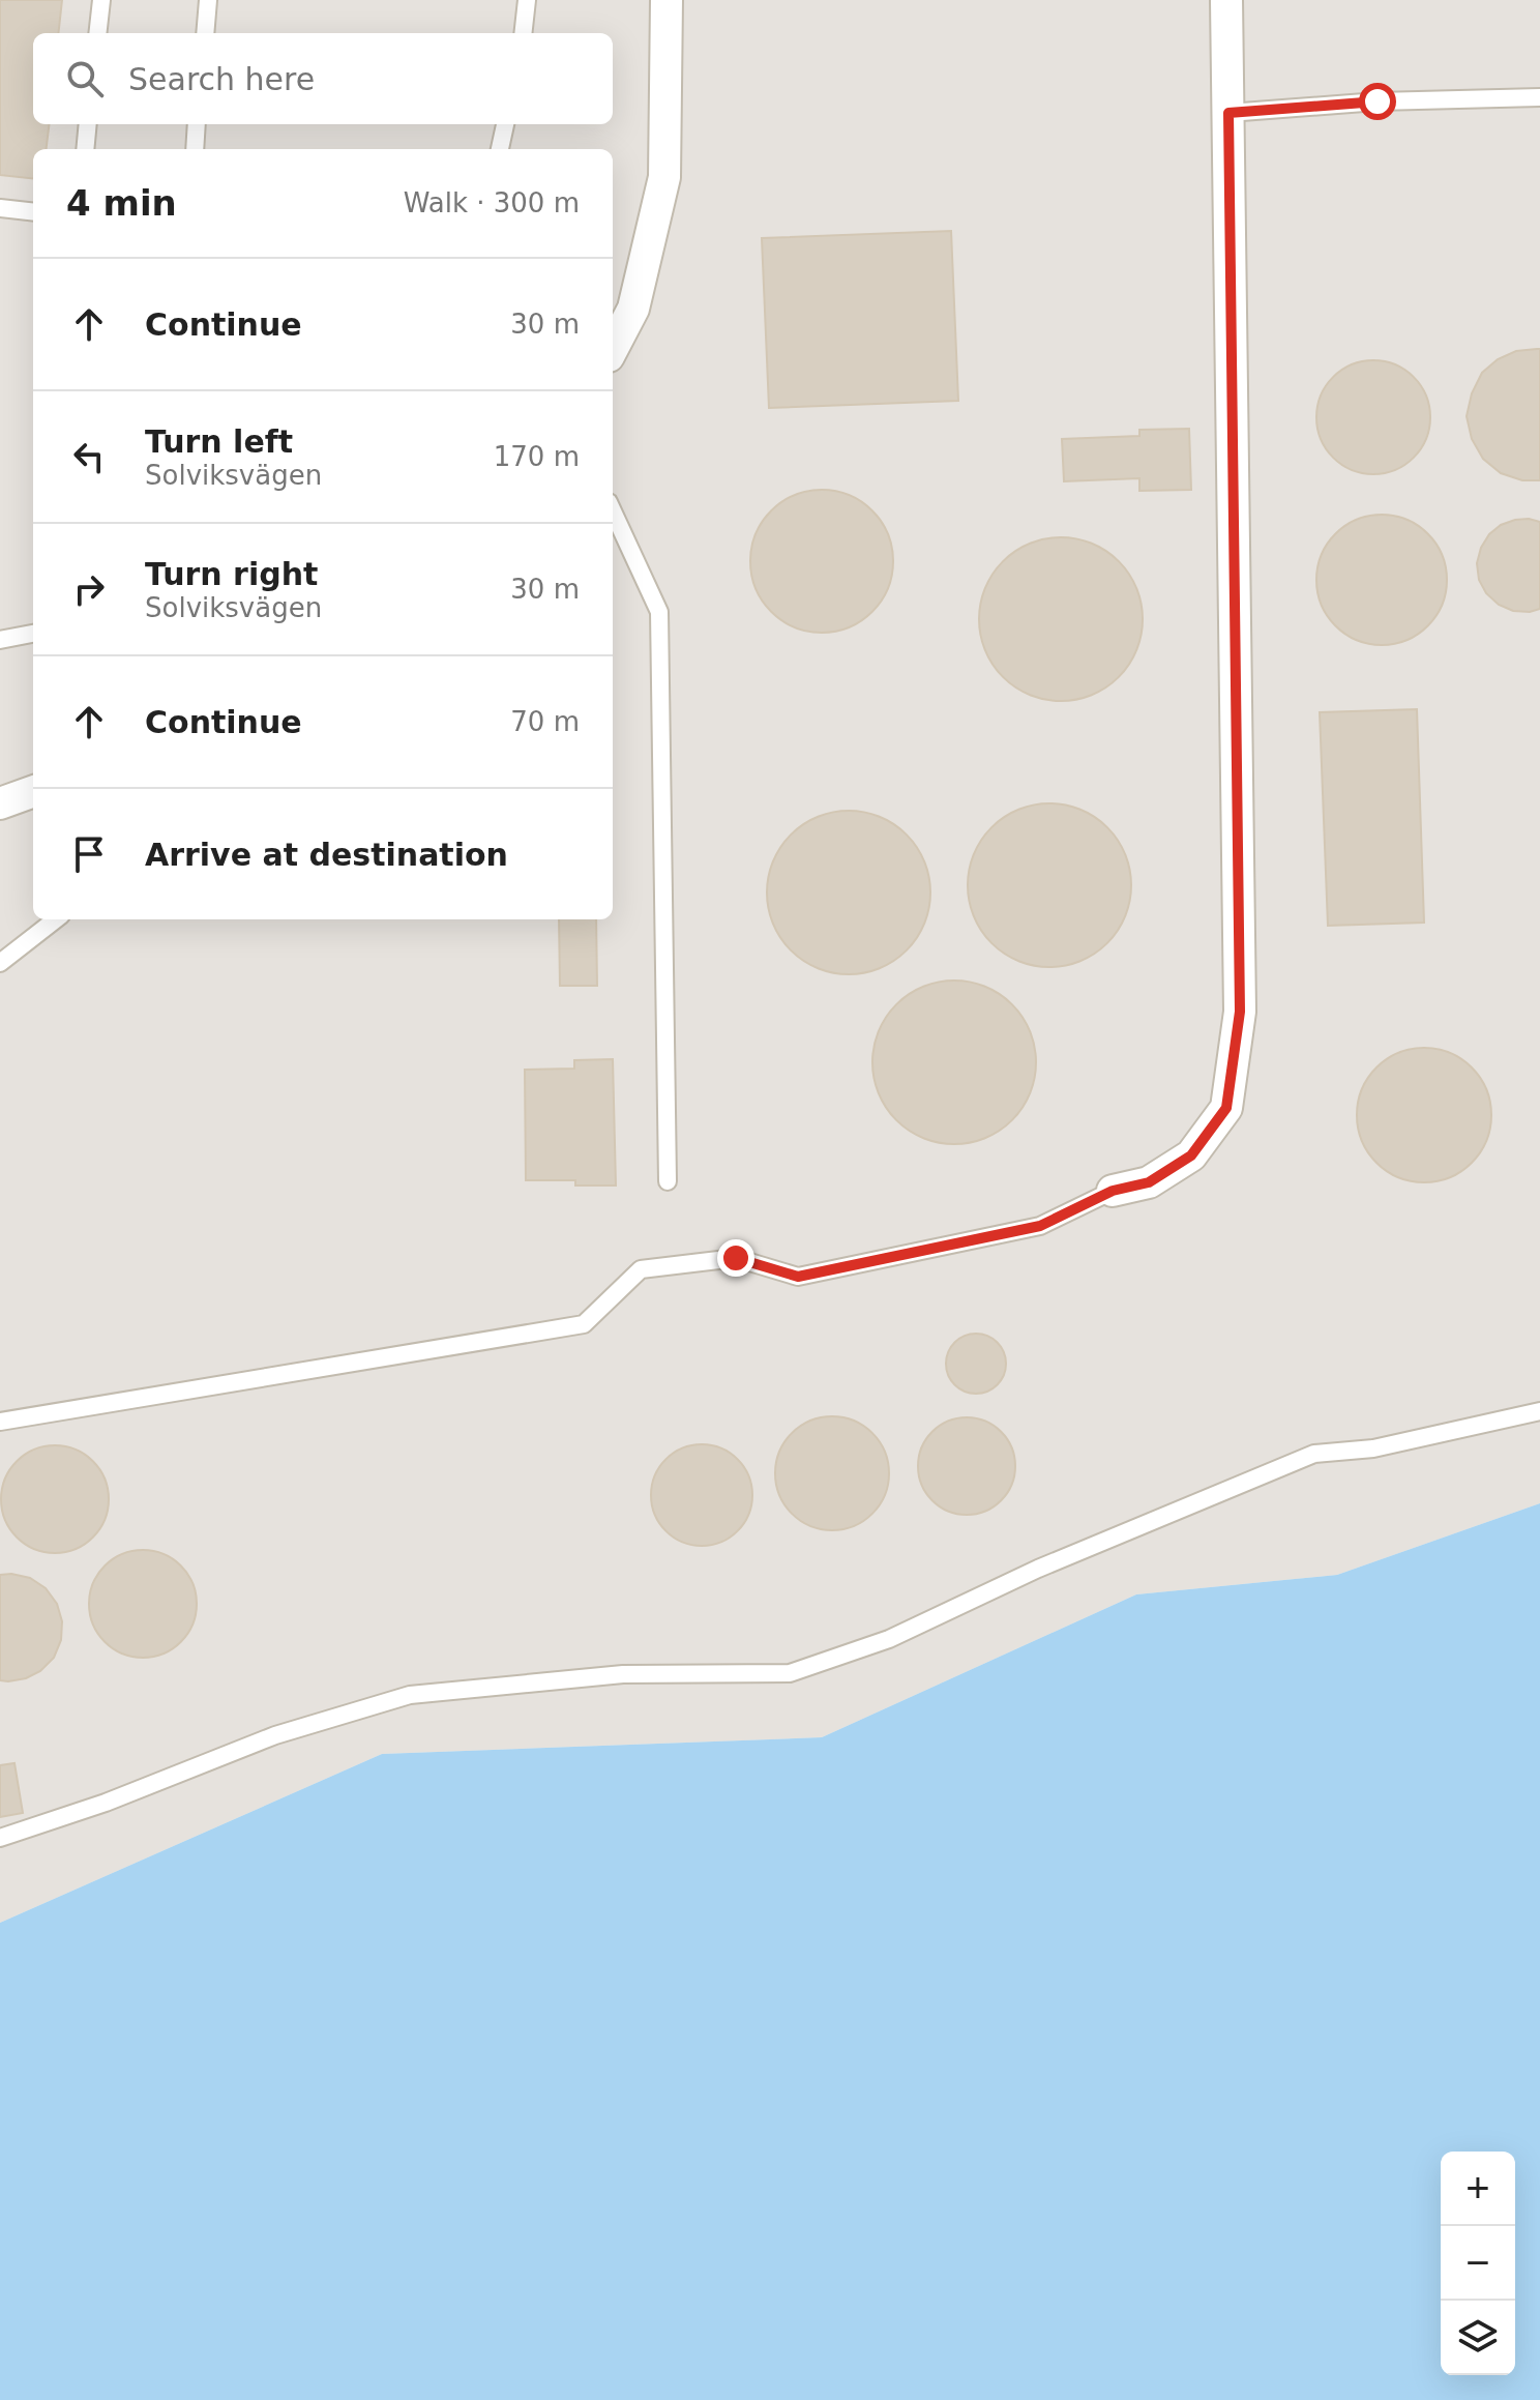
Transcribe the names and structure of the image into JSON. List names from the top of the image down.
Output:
{
  "page": {
    "search": "Search here",
    "heading": ["4 min", "Walk · 300 m"],
    "list": [
      ["Continue", "30 m"],
      ["Turn left", "Solviksvägen", "170 m"],
      ["Turn right", "Solviksvägen", "30 m"],
      ["Continue", "70 m"],
      "Arrive at destination"
    ],
    "map_buttons": ["+", "−"]
  }
}
